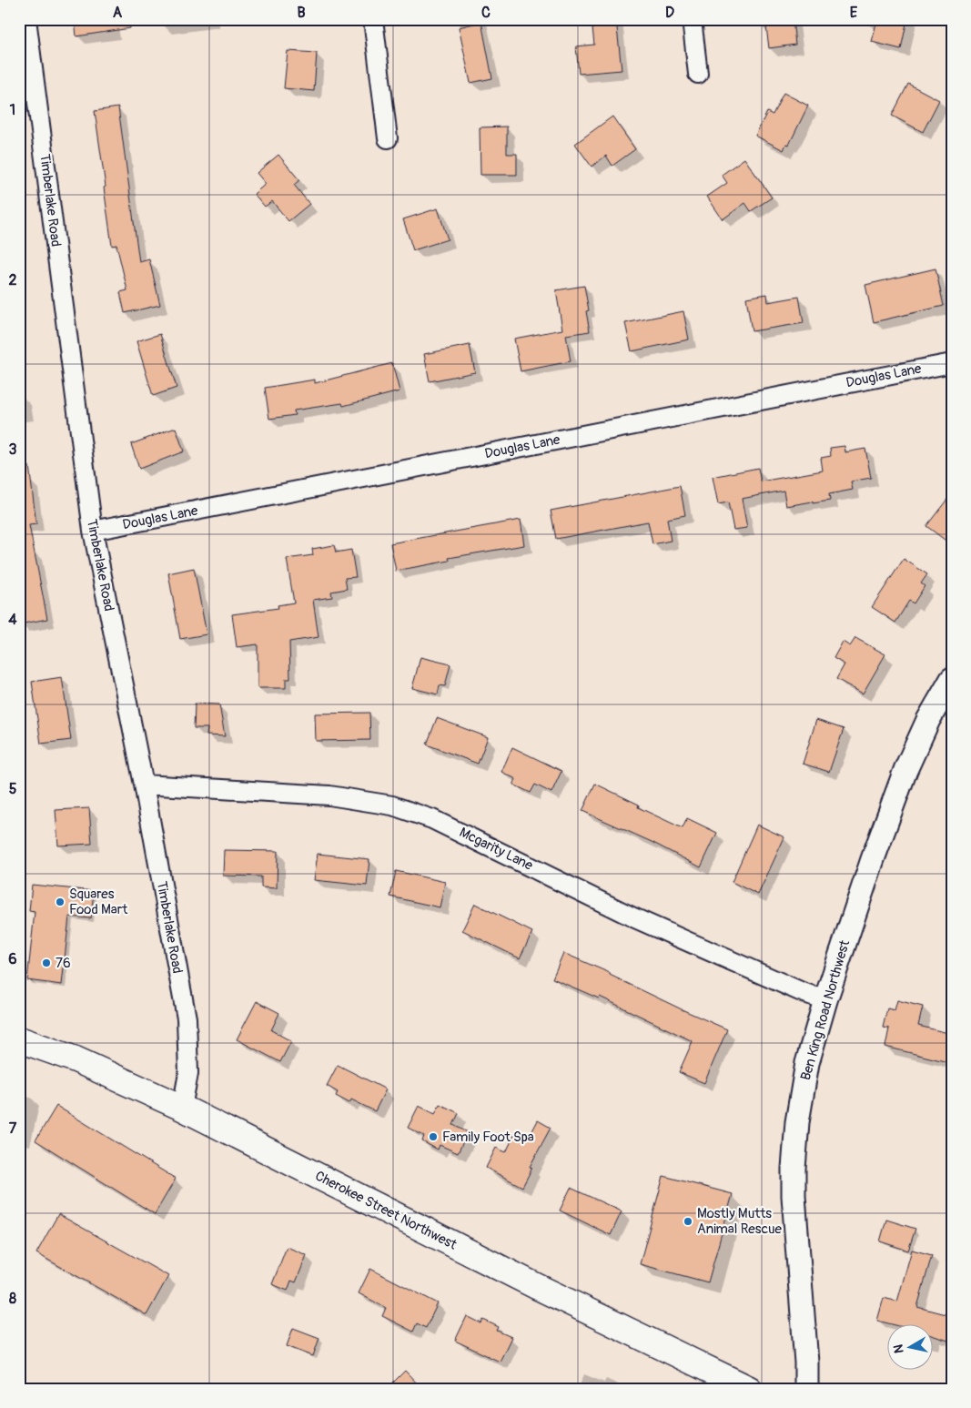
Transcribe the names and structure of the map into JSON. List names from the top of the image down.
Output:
{
  "streets": {
    "main road": ["Cherokee Street Northwest"],
    "street": [
      "Timberlake Road",
      "Douglas Lane",
      "Mcgarity Lane",
      "Ben King Road Northwest"
    ]
  },
  "crossings": [
    ["Timberlake Road", "Douglas Lane"],
    ["Timberlake Road", "Mcgarity Lane"],
    ["Timberlake Road", "Cherokee Street Northwest"],
    ["Mcgarity Lane", "Ben King Road Northwest"]
  ],
  "places": [
    "Squares Food Mart",
    "76",
    "Family Foot Spa",
    "Mostly Mutts Animal Rescue"
  ],
  "north": "left",
  "grid": {
    "columns": [
      "A",
      "B",
      "C",
      "D",
      "E"
    ],
    "rows": [
      "1",
      "2",
      "3",
      "4",
      "5",
      "6",
      "7",
      "8"
    ]
  }
}
